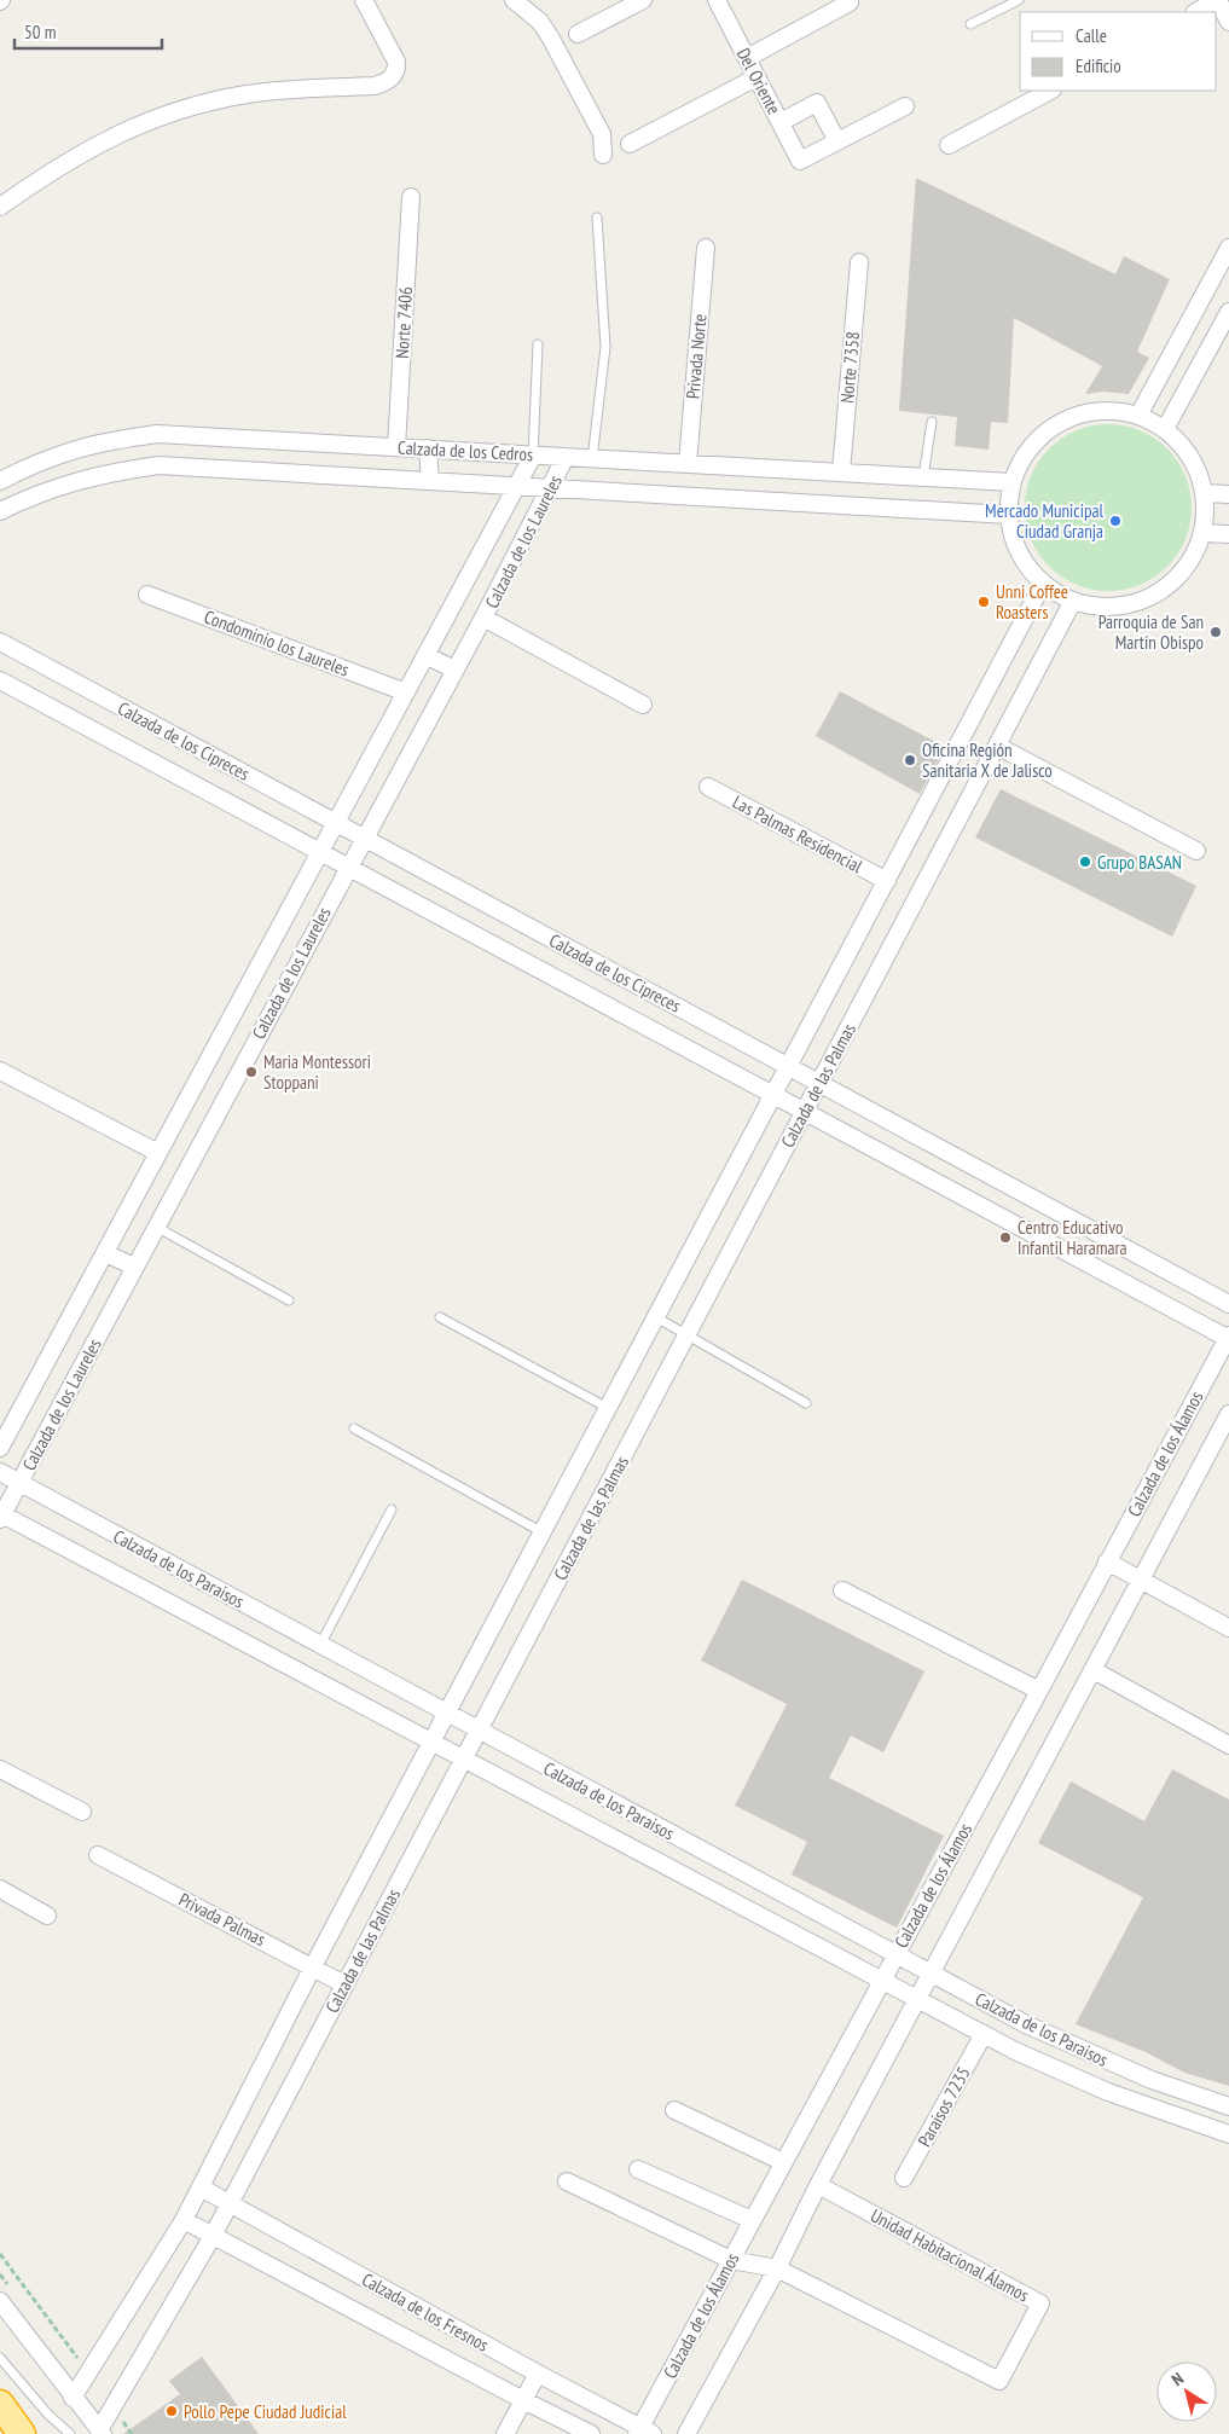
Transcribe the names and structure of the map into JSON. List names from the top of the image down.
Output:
{
  "streets": {
    "street": [
      "Del Oriente",
      "Norte 7406",
      "Privada Norte",
      "Norte 7358",
      "Calzada de los Cedros",
      "Calzada de los Laureles",
      "Condominio los Laureles",
      "Calzada de los Cipreces",
      "Las Palmas Residencial",
      "Calzada de las Palmas",
      "Calzada de los Álamos",
      "Calzada de los Paraisos",
      "Privada Palmas",
      "Paraísos 7235",
      "Unidad Habitacional Álamos",
      "Calzada de los Fresnos"
    ]
  },
  "crossings": [
    ["Norte 7406", "Calzada de los Cedros"],
    ["Privada Norte", "Calzada de los Cedros"],
    ["Norte 7358", "Calzada de los Cedros"],
    ["Calzada de los Cedros", "Calzada de los Laureles"],
    ["Calzada de los Cedros", "Calzada de las Palmas"],
    ["Calzada de los Laureles", "Condominio los Laureles"],
    ["Calzada de los Laureles", "Calzada de los Cipreces"],
    ["Calzada de los Laureles", "Calzada de los Paraisos"],
    ["Calzada de los Cipreces", "Calzada de las Palmas"],
    ["Calzada de los Cipreces", "Calzada de los Álamos"],
    ["Las Palmas Residencial", "Calzada de las Palmas"],
    ["Calzada de las Palmas", "Calzada de los Paraisos"],
    ["Calzada de las Palmas", "Privada Palmas"],
    ["Calzada de las Palmas", "Calzada de los Fresnos"],
    ["Calzada de los Álamos", "Calzada de los Paraisos"],
    ["Calzada de los Álamos", "Unidad Habitacional Álamos"],
    ["Calzada de los Álamos", "Calzada de los Fresnos"],
    ["Calzada de los Paraisos", "Paraísos 7235"]
  ],
  "places": [
    "Mercado Municipal Ciudad Granja",
    "Unni Coffee Roasters",
    "Parroquia de San Martín Obispo",
    "Oficina Región Sanitaria X de Jalisco",
    "Grupo BASAN",
    "Maria Montessori Stoppani",
    "Centro Educativo Infantil Haramara",
    "Pollo Pepe Ciudad Judicial"
  ],
  "legend": ["Calle", "Edificio"],
  "scale_bar": "50 m",
  "north": "top left"
}
